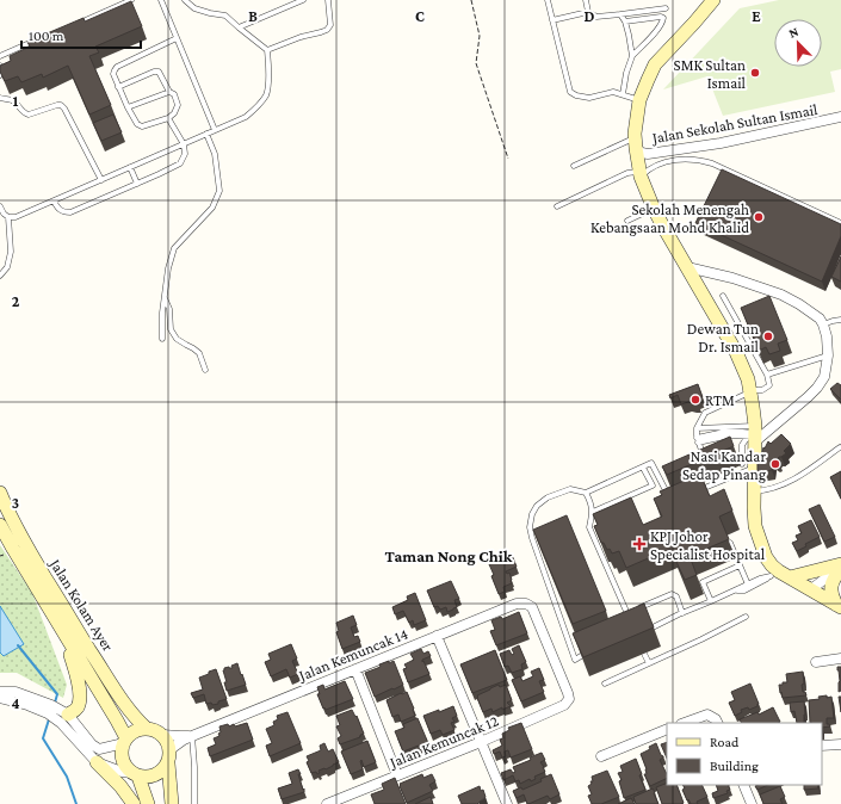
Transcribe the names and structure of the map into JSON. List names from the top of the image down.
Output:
{
  "streets": {
    "main road": ["Jalan Kolam Ayer"],
    "street": ["Jalan Sekolah Sultan Ismail", "Jalan Kemuncak 14", "Jalan Kemuncak 12"]
  },
  "crossings": [
    ["Jalan Kolam Ayer", "Jalan Kemuncak 14"],
    ["Jalan Kemuncak 14", "Jalan Kemuncak 12"]
  ],
  "districts": ["Taman Nong Chik"],
  "places": {
    "other": [
      "SMK Sultan Ismail",
      "Sekolah Menengah Kebangsaan Mohd Khalid",
      "Dewan Tun Dr. Ismail",
      "RTM",
      "Nasi Kandar Sedap Pinang"
    ],
    "health": ["KPJ Johor Specialist Hospital"]
  },
  "legend": ["Road", "Building"],
  "scale_bar": "100 m",
  "north": "top left",
  "grid": {
    "columns": [
      "B",
      "C",
      "D",
      "E"
    ],
    "rows": [
      "1",
      "2",
      "3",
      "4"
    ]
  }
}
